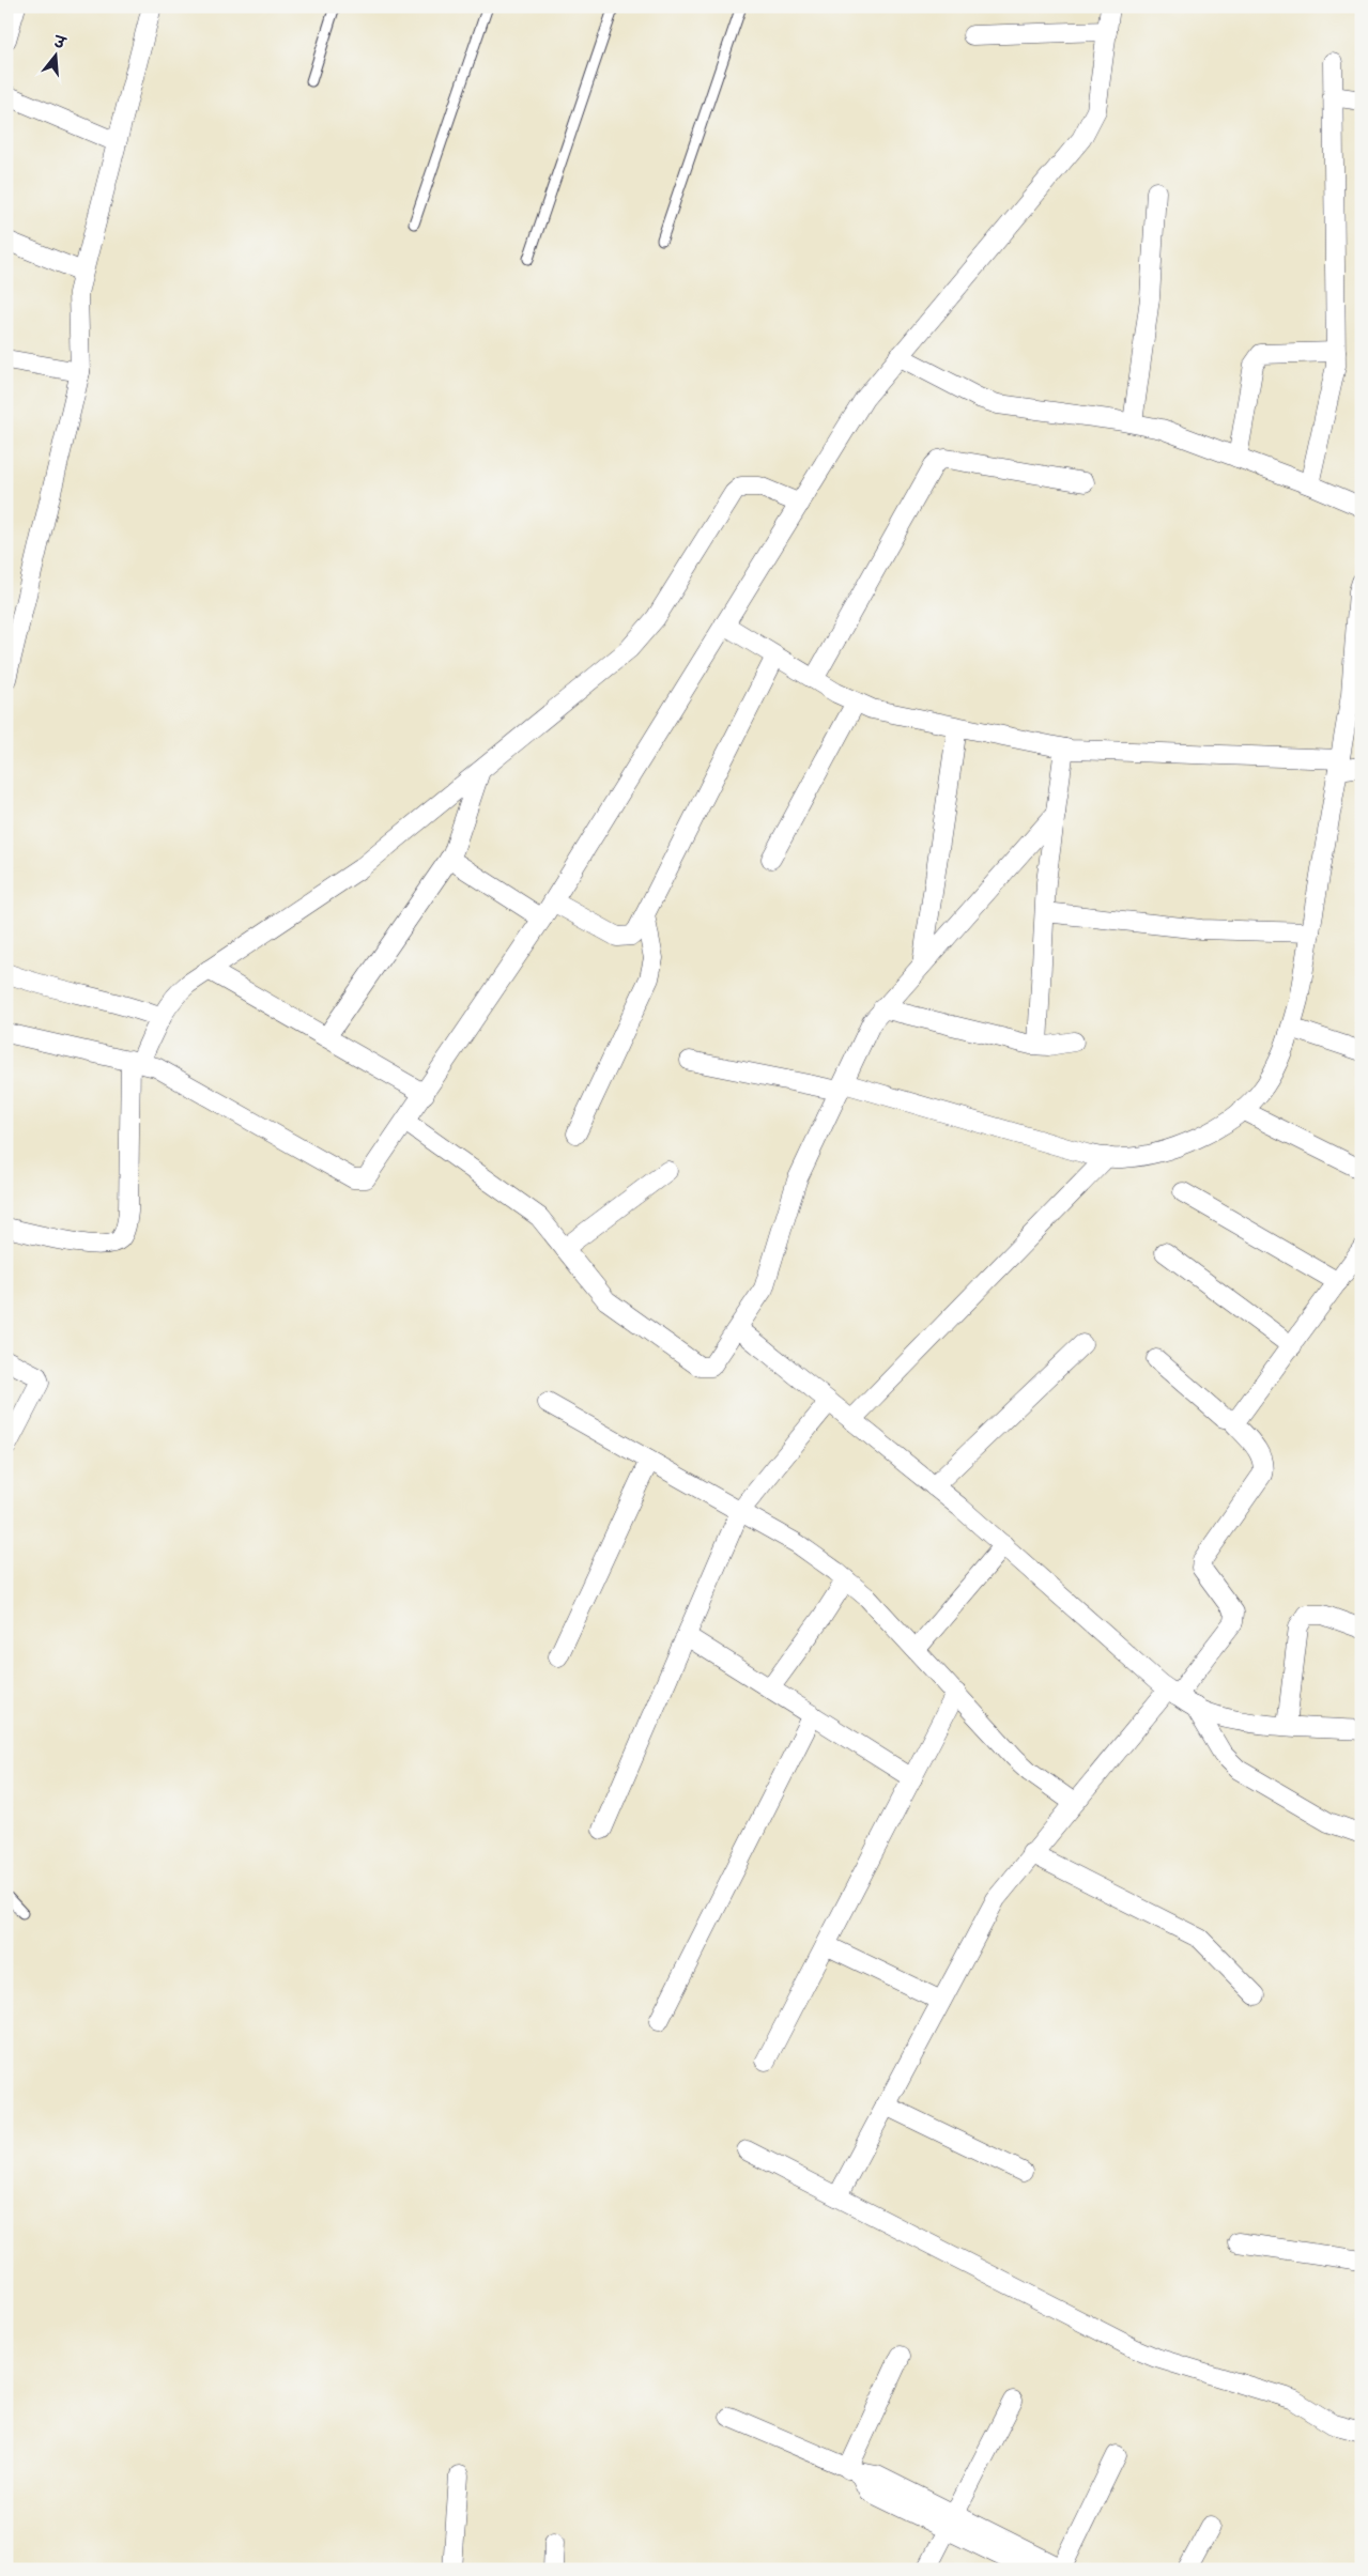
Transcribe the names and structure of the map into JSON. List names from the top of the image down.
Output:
{
  "north": "top"
}
